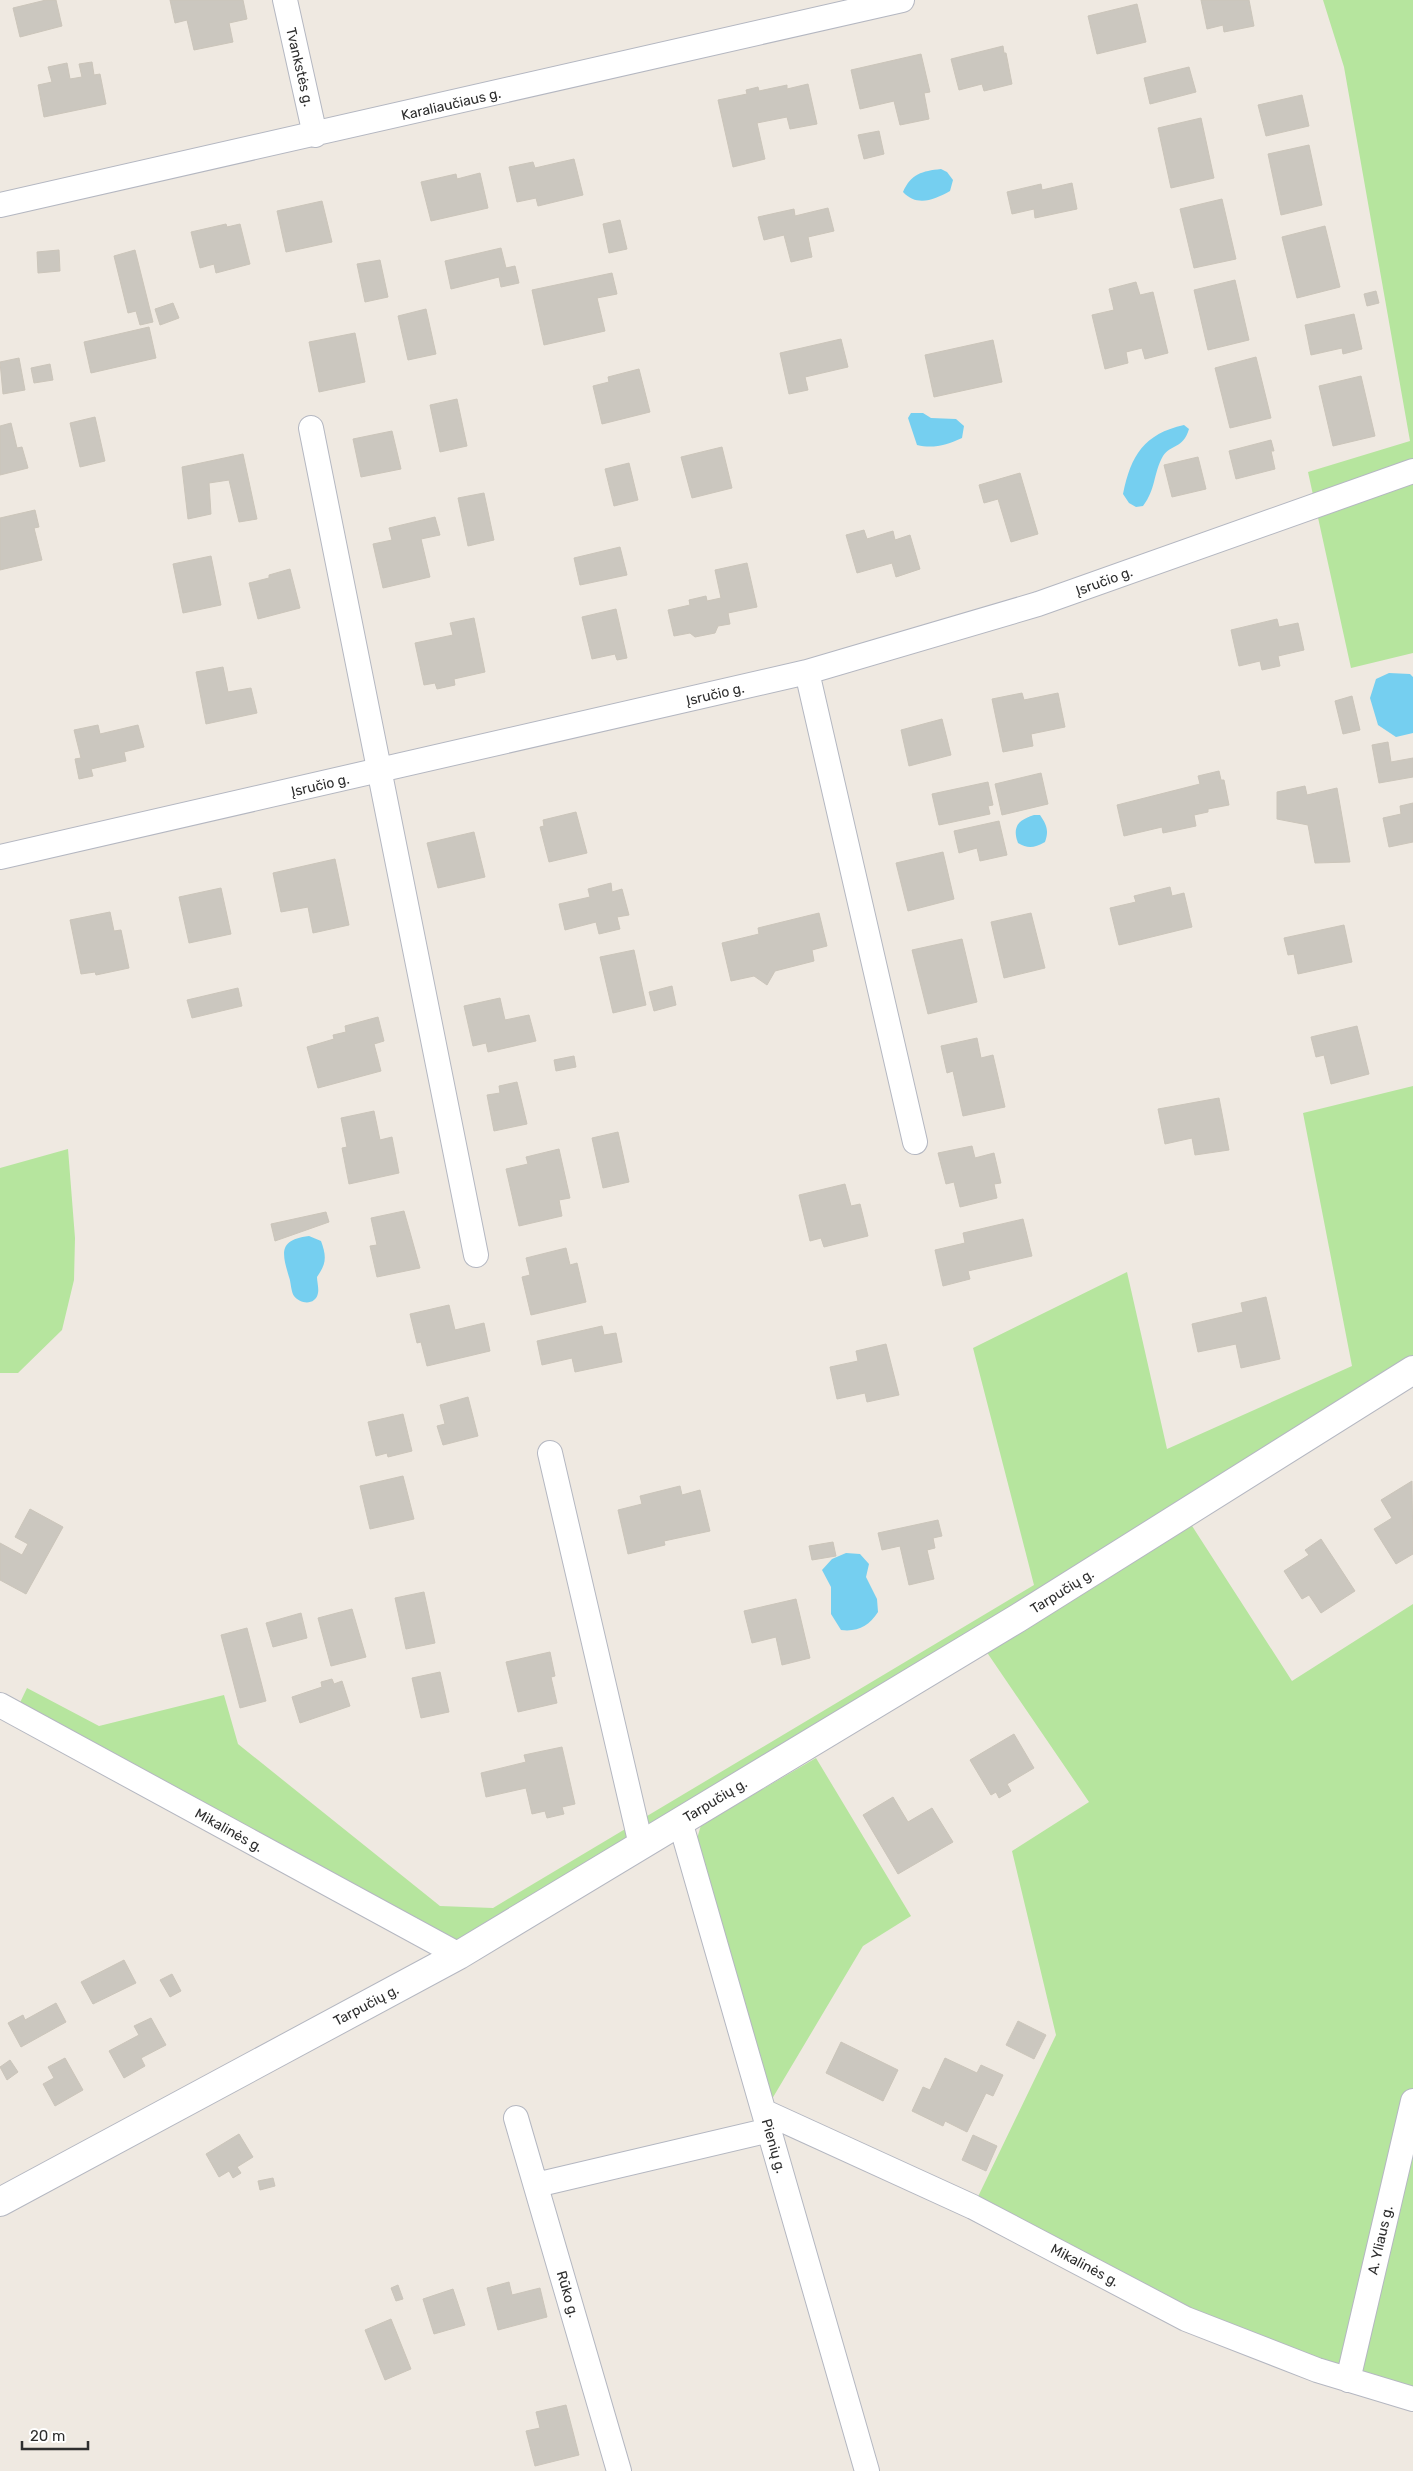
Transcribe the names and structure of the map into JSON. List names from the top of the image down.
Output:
{
  "streets": {
    "main road": ["Tarpučių g."],
    "street": [
      "Tvankstės g.",
      "Karaliaučiaus g.",
      "Įsručio g.",
      "Mikalinės g.",
      "Pienių g.",
      "A. Yliaus g.",
      "Rūko g."
    ]
  },
  "crossings": [
    ["Tvankstės g.", "Karaliaučiaus g."],
    ["Tarpučių g.", "Mikalinės g."],
    ["Tarpučių g.", "Pienių g."],
    ["Mikalinės g.", "Pienių g."],
    ["Mikalinės g.", "A. Yliaus g."]
  ],
  "scale_bar": "20 m"
}
